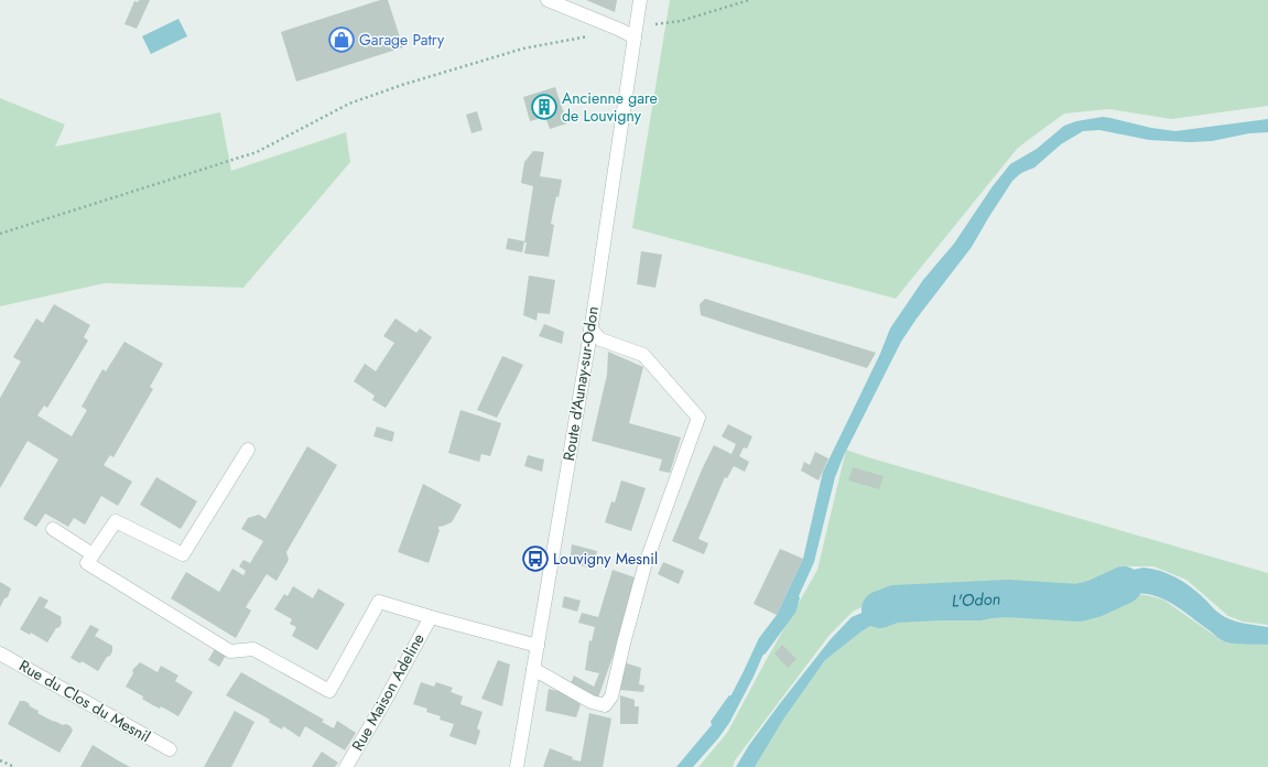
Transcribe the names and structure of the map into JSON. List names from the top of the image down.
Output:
{
  "streets": {
    "street": ["Route d'Aunay-sur-Odon", "Rue Maison Adeline", "Rue du Clos du Mesnil"]
  },
  "crossings": [
    ["Route d'Aunay-sur-Odon", "Rue Maison Adeline"]
  ],
  "water": ["L'Odon"],
  "places": {
    "shop": ["Garage Patry"],
    "building": ["Ancienne gare de Louvigny"],
    "bus stop": ["Louvigny Mesnil"]
  }
}
